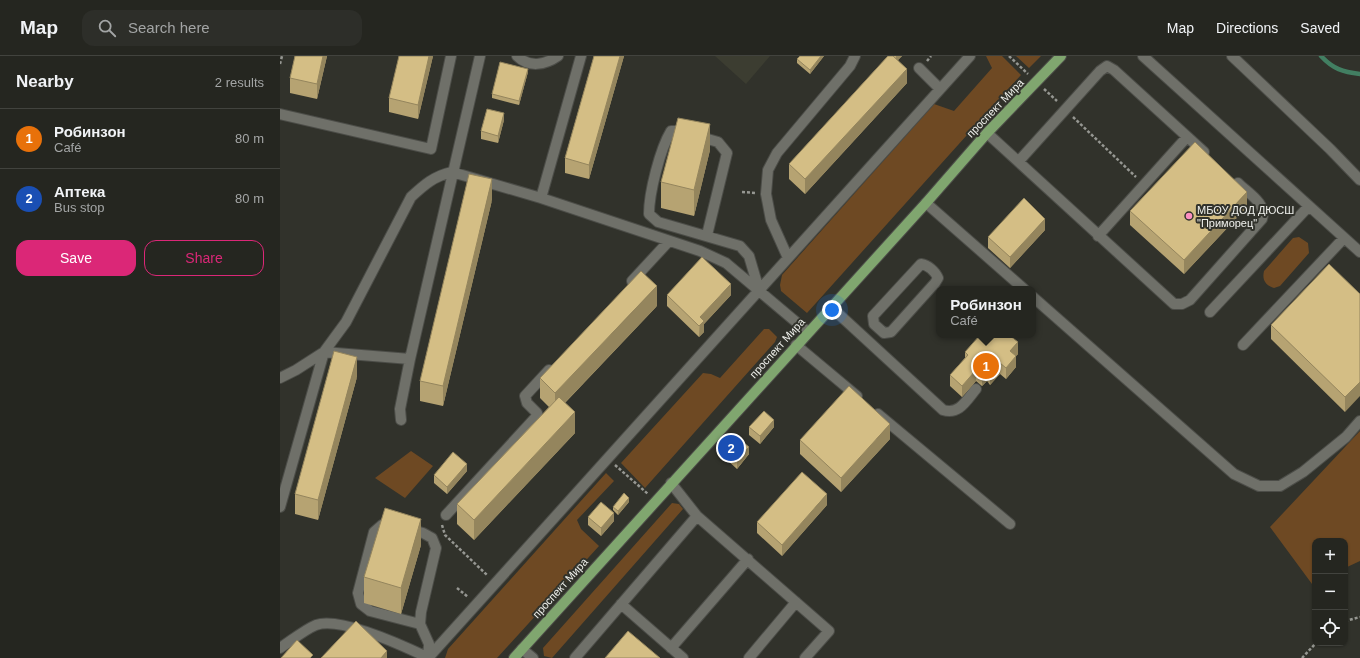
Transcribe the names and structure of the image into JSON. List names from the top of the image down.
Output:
{
  "streets": {
    "main road": ["проспект Мира"]
  },
  "places": ["МБОУ ДОД ДЮСШ \"Приморец\""],
  "page": {
    "header": "Map",
    "search": "Search here",
    "nav": ["Map", "Directions", "Saved"],
    "heading": ["Nearby", "2 results"],
    "list": [
      {
        "mark": "1",
        "name": "Робинзон",
        "note": "Café",
        "value": "80 m"
      },
      {
        "mark": "2",
        "name": "Аптека",
        "note": "Bus stop",
        "value": "80 m"
      }
    ],
    "buttons": ["Save", "Share"],
    "popup": ["Робинзон", "Café"],
    "pins": ["1", "2"],
    "map_buttons": ["+", "−"]
  }
}
